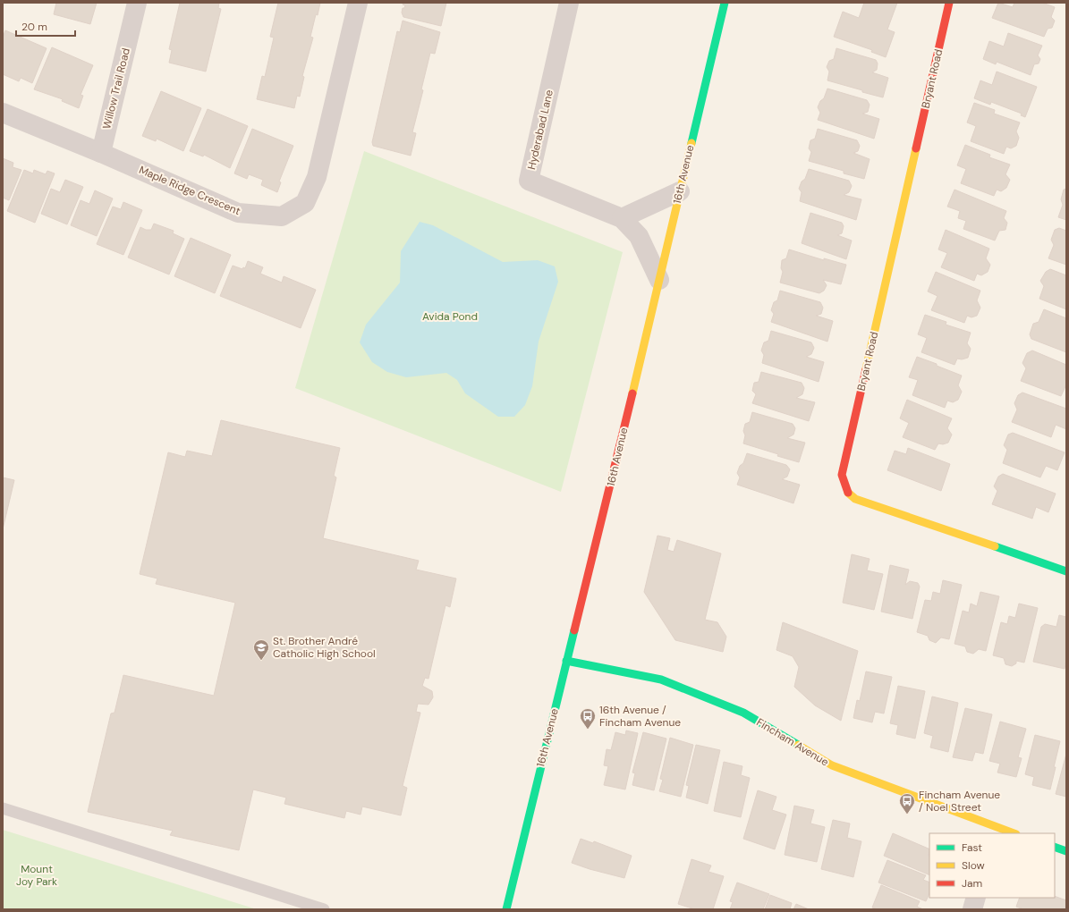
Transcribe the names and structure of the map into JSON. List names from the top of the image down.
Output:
{
  "streets": {
    "street": [
      "Bryant Road",
      "Willow Trail Road",
      "Hyderabad Lane",
      "16th Avenue",
      "Maple Ridge Crescent",
      "Fincham Avenue"
    ]
  },
  "crossings": [
    ["Willow Trail Road", "Maple Ridge Crescent"],
    ["Hyderabad Lane", "16th Avenue"],
    ["16th Avenue", "Fincham Avenue"]
  ],
  "parks": ["Avida Pond", "Mount Joy Park"],
  "places": {
    "school or university": ["St. Brother André Catholic High School"],
    "bus stop": ["16th Avenue / Fincham Avenue", "Fincham Avenue / Noel Street"]
  },
  "legend": ["Fast", "Slow", "Jam"],
  "scale_bar": "20 m"
}
